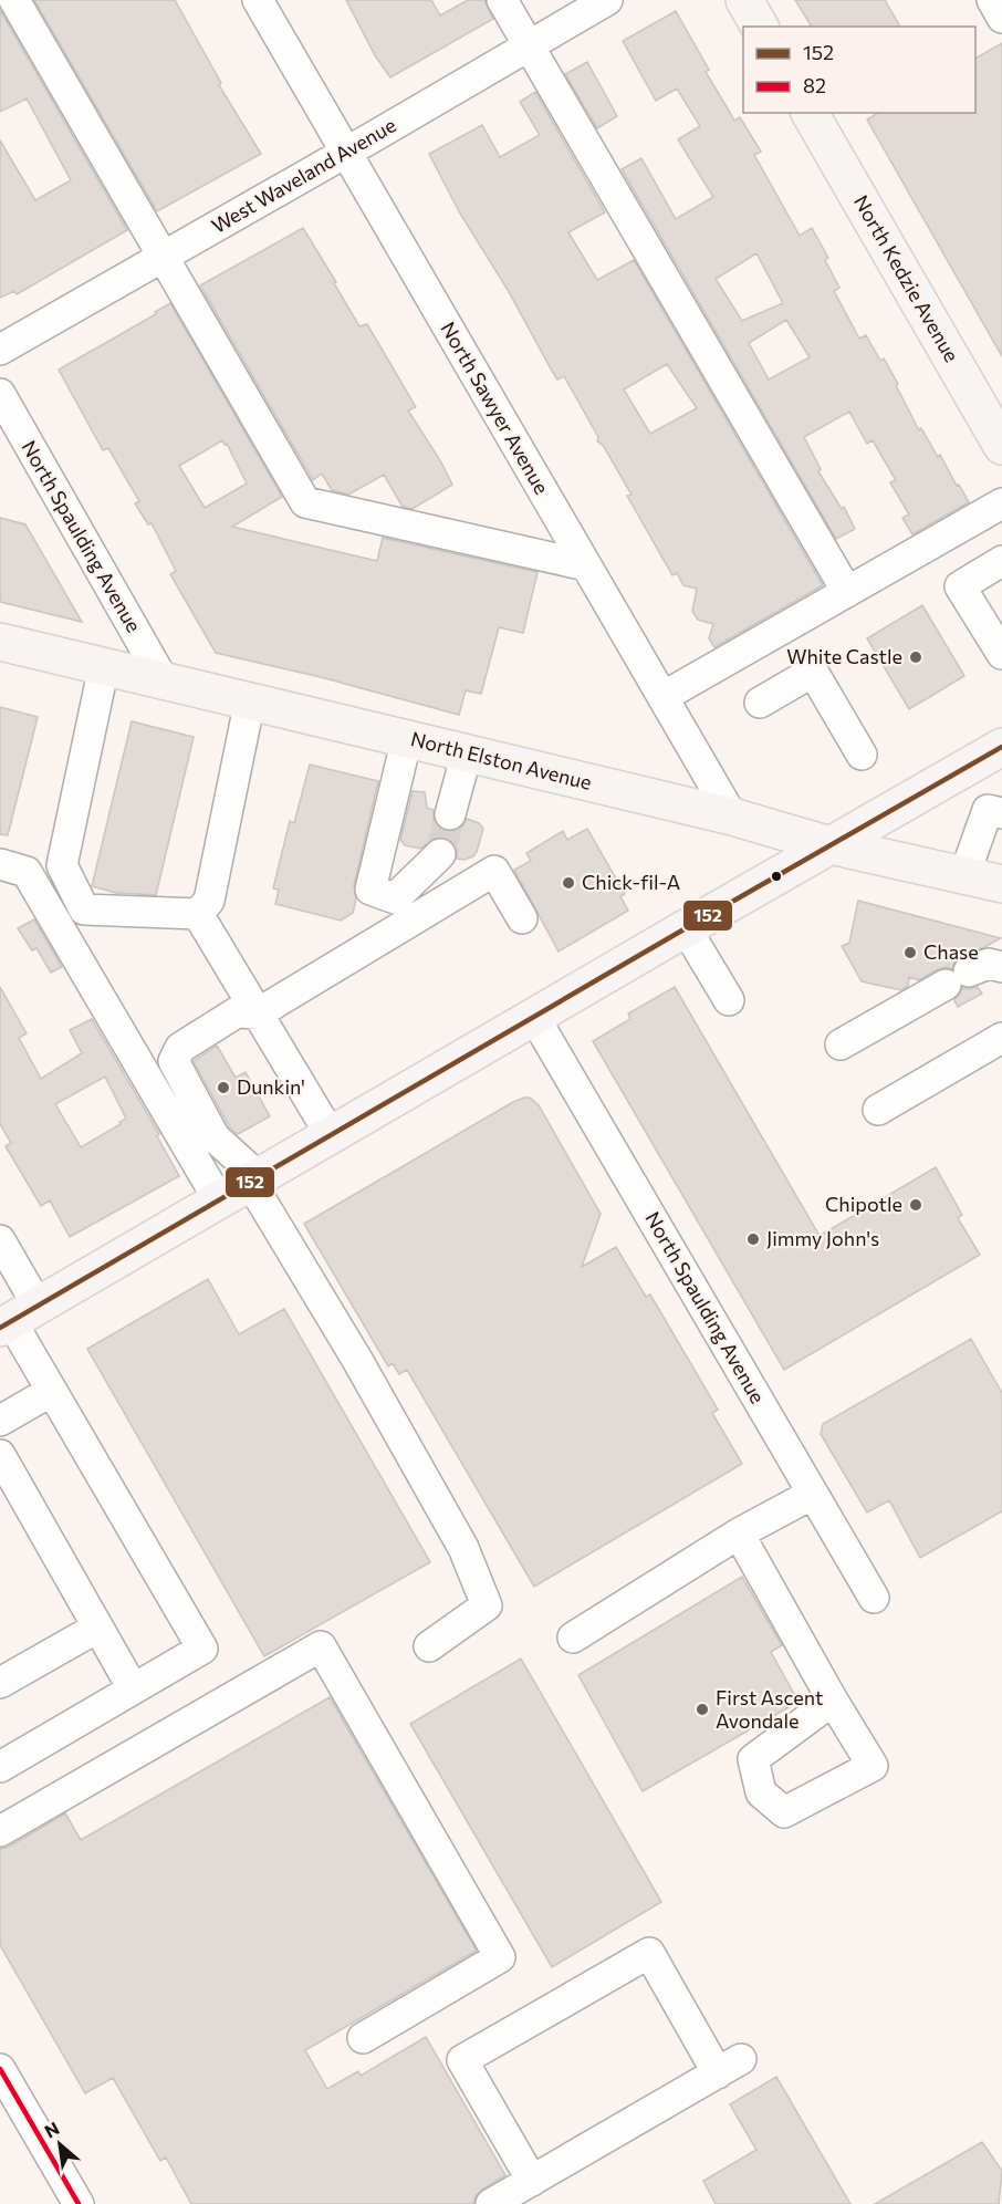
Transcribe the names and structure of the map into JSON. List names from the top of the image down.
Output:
{
  "streets": {
    "main road": ["North Kedzie Avenue", "North Elston Avenue"],
    "street": ["West Waveland Avenue", "North Sawyer Avenue", "North Spaulding Avenue"]
  },
  "crossings": [
    ["West Waveland Avenue", "North Sawyer Avenue"],
    ["North Sawyer Avenue", "North Elston Avenue"],
    ["North Spaulding Avenue", "North Elston Avenue"]
  ],
  "places": [
    "White Castle",
    "Chick-fil-A",
    "Chase",
    "Dunkin'",
    "Chipotle",
    "Jimmy John's",
    "First Ascent Avondale"
  ],
  "lines": ["transit line 152", "transit line 82"],
  "legend": ["152", "82"],
  "north": "top left"
}
